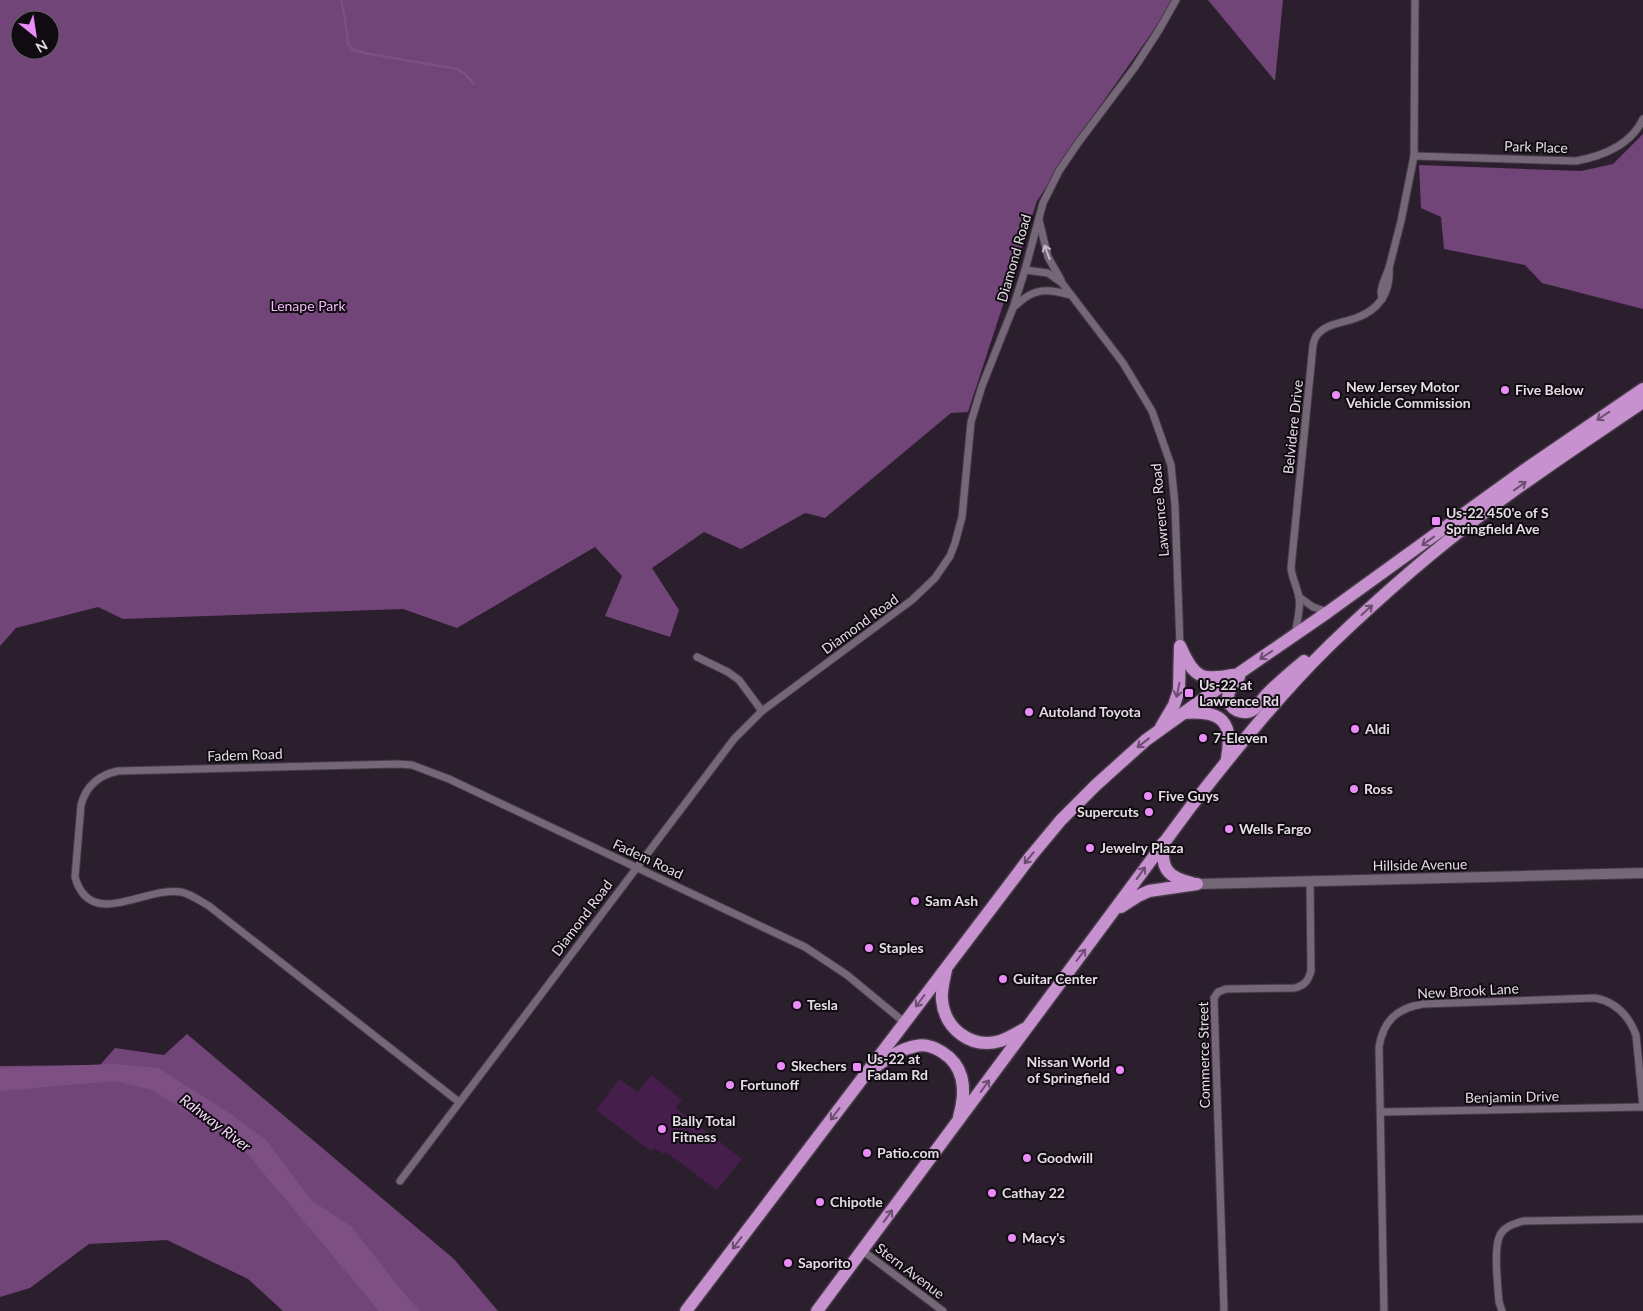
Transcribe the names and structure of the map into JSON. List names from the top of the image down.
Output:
{
  "streets": {
    "street": [
      "Park Place",
      "Diamond Road",
      "Belvidere Drive",
      "Lawrence Road",
      "Fadem Road",
      "Hillside Avenue",
      "New Brook Lane",
      "Commerce Street",
      "Benjamin Drive",
      "Stern Avenue"
    ]
  },
  "crossings": [
    ["Park Place", "Belvidere Drive"],
    ["Diamond Road", "Lawrence Road"],
    ["Diamond Road", "Fadem Road"],
    ["Hillside Avenue", "Commerce Street"],
    ["New Brook Lane", "Benjamin Drive"]
  ],
  "water": ["Rahway River"],
  "parks": ["Lenape Park"],
  "places": {
    "other": [
      "Five Below",
      "New Jersey Motor Vehicle Commission",
      "Autoland Toyota",
      "Aldi",
      "7-Eleven",
      "Ross",
      "Five Guys",
      "Supercuts",
      "Wells Fargo",
      "Jewelry Plaza",
      "Sam Ash",
      "Staples",
      "Guitar Center",
      "Tesla",
      "Skechers",
      "Nissan World of Springfield",
      "Fortunoff",
      "Bally Total Fitness",
      "Patio.com",
      "Goodwill",
      "Cathay 22",
      "Chipotle",
      "Macy's",
      "Saporito"
    ],
    "transit": ["Us-22 450'e of S Springfield Ave", "Us-22 at Lawrence Rd", "Us-22 at Fadam Rd"]
  },
  "north": "bottom right"
}
